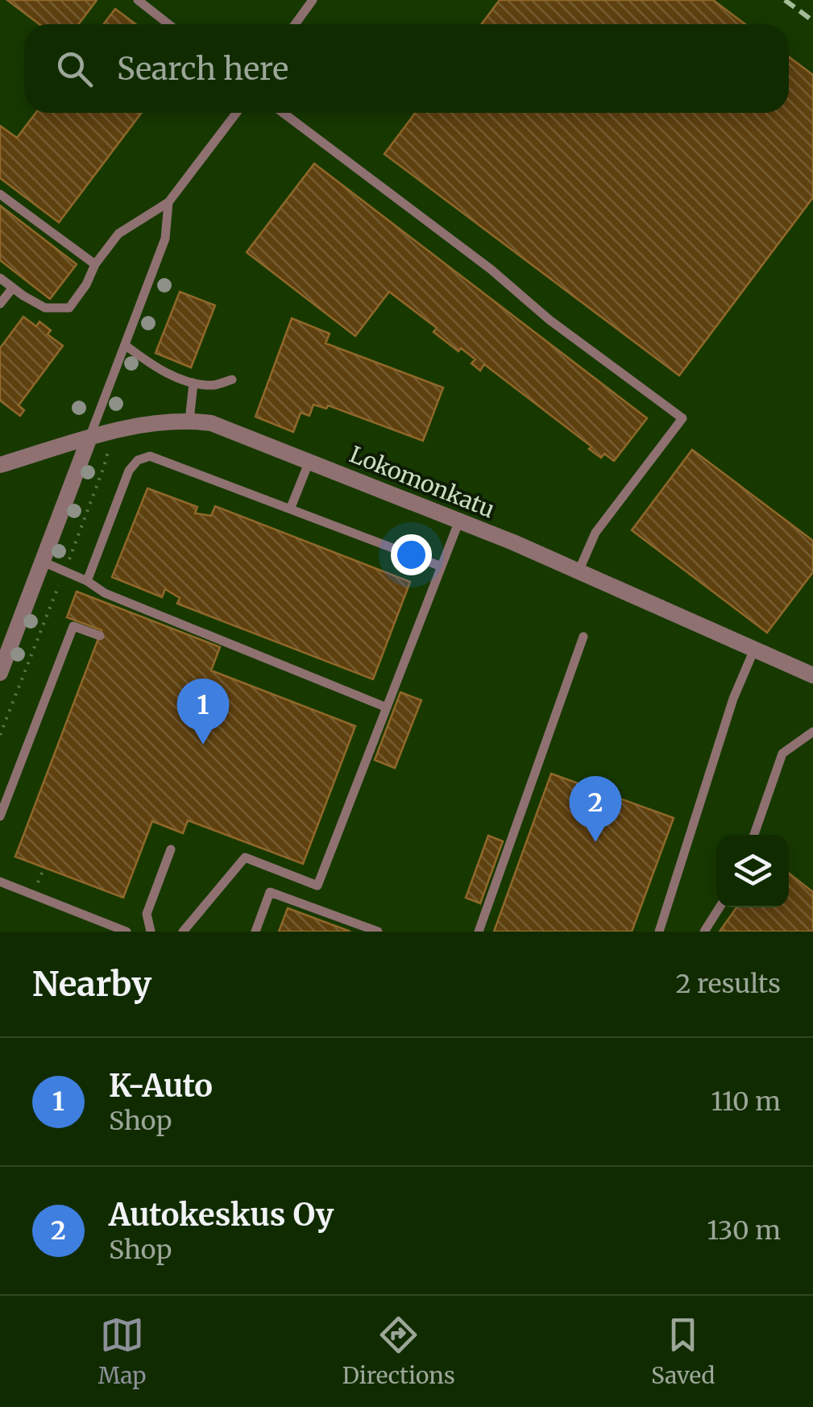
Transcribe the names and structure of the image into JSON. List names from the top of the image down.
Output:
{
  "streets": {
    "street": ["Lokomonkatu"]
  },
  "page": {
    "search": "Search here",
    "pins": ["1", "2"],
    "heading": ["Nearby", "2 results"],
    "list": [
      {
        "mark": "1",
        "name": "K-Auto",
        "note": "Shop",
        "value": "110 m"
      },
      {
        "mark": "2",
        "name": "Autokeskus Oy",
        "note": "Shop",
        "value": "130 m"
      }
    ],
    "nav": ["Map", "Directions", "Saved"]
  }
}
